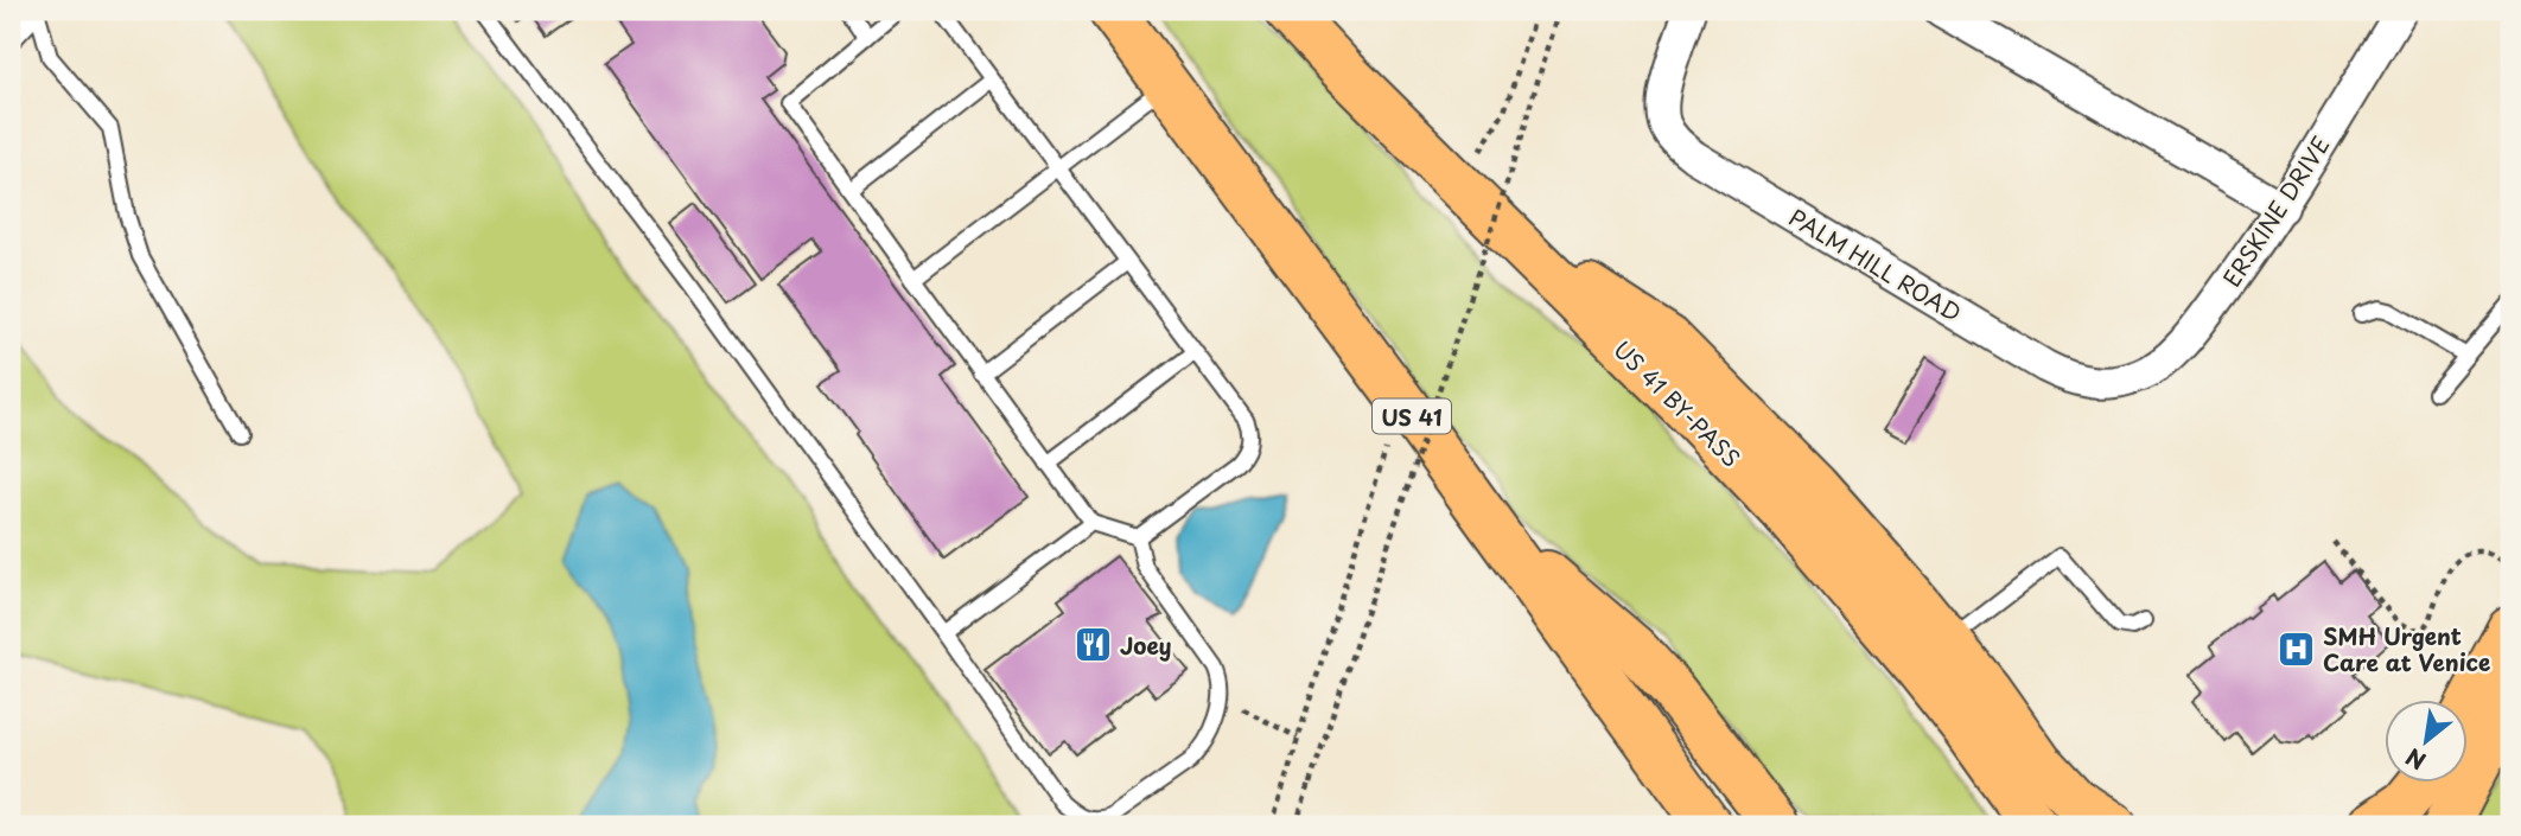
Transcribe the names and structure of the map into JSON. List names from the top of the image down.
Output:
{
  "streets": {
    "main road": ["US 41"],
    "street": ["ERSKINE DRIVE", "PALM HILL ROAD"]
  },
  "crossings": [
    ["ERSKINE DRIVE", "PALM HILL ROAD"]
  ],
  "places": {
    "restaurant": ["Joey"],
    "hospital": ["SMH Urgent Care at Venice"]
  },
  "north": "bottom left"
}
